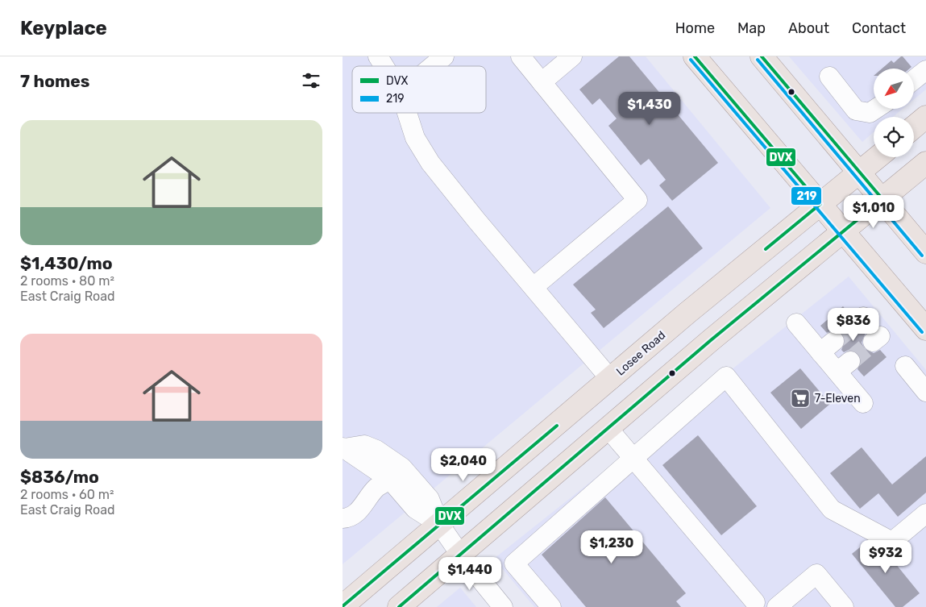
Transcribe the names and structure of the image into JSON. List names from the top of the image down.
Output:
{
  "streets": {
    "main road": ["Losee Road"]
  },
  "places": {
    "supermarket": ["7-Eleven"]
  },
  "lines": ["transit line DVX", "transit line 219"],
  "legend": ["DVX", "219"],
  "north": "bottom left",
  "page": {
    "header": "Keyplace",
    "nav": [
      "Home",
      "Map",
      "About",
      "Contact"
    ],
    "heading": "7 homes",
    "price": [
      "$1,430",
      "$1,010",
      "$836",
      "$2,040",
      "$1,230",
      "$932",
      "$1,440"
    ],
    "list": [
      {
        "name": "$1,430/mo",
        "note": "2 rooms · 80 m² · East Craig Road"
      },
      {
        "name": "$836/mo",
        "note": "2 rooms · 60 m² · East Craig Road"
      }
    ]
  }
}
